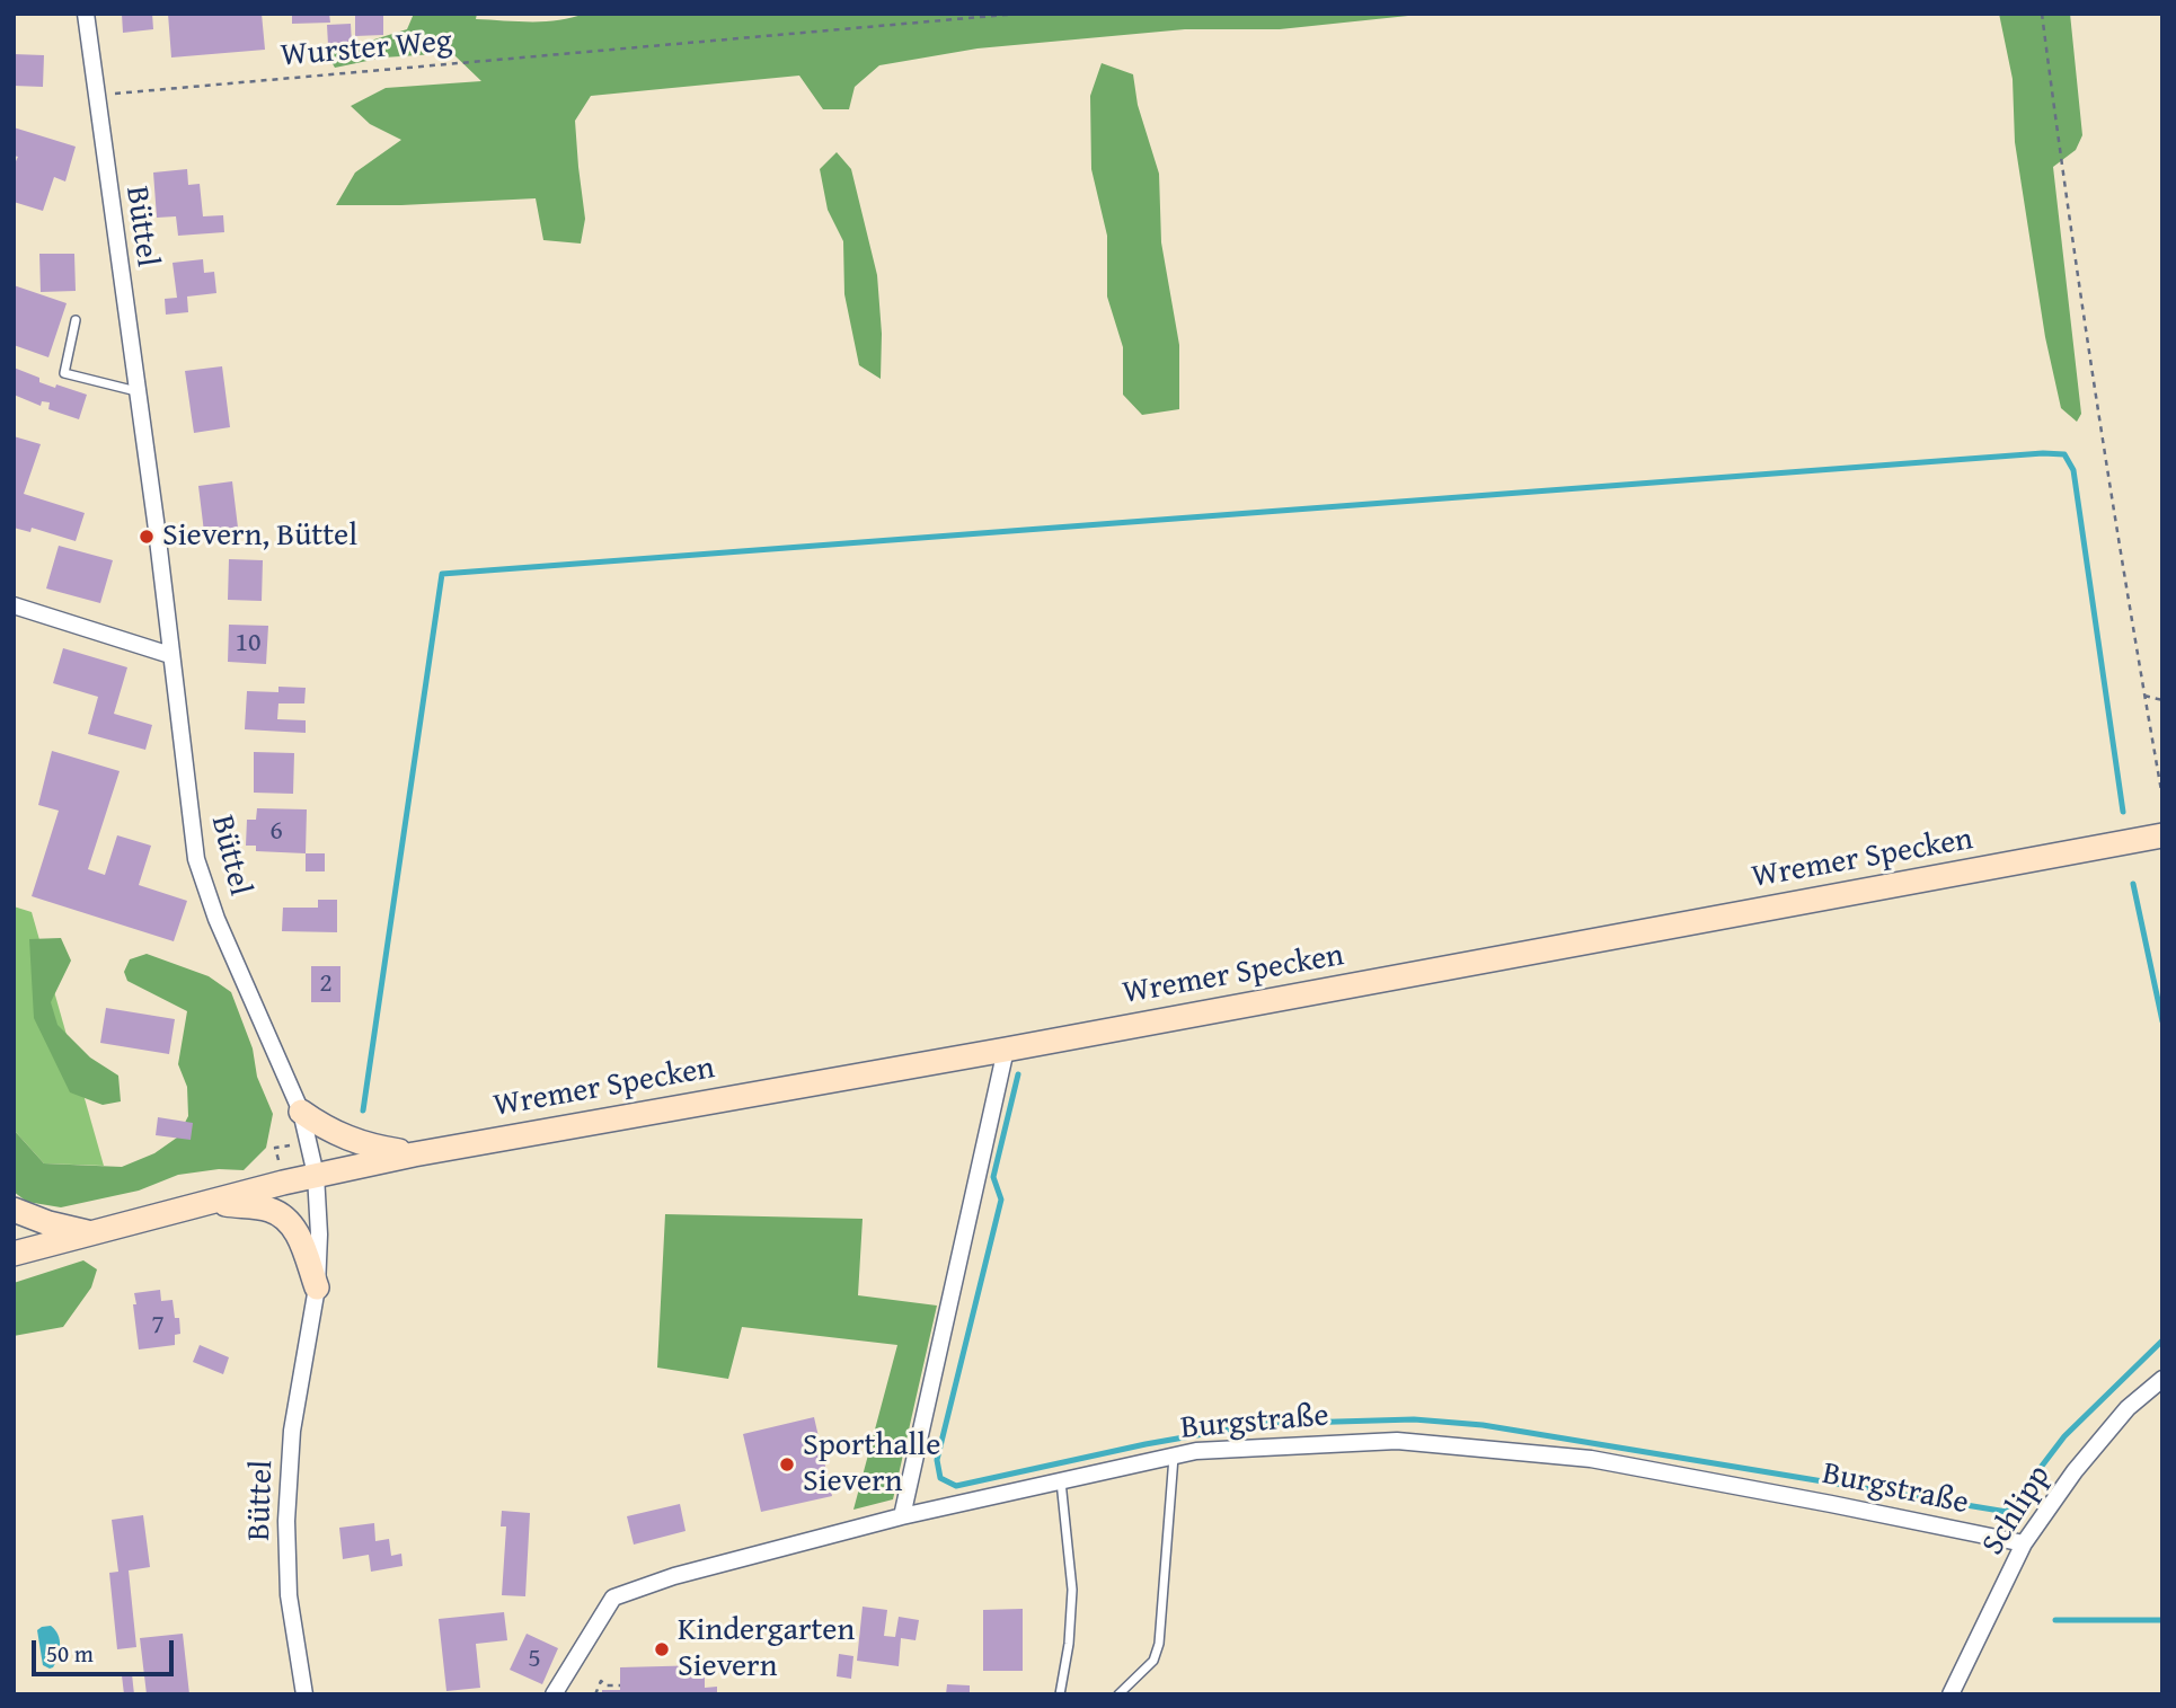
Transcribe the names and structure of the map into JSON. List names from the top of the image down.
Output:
{
  "streets": {
    "street": [
      "Büttel",
      "Wremer Specken",
      "Burgstraße",
      "Schlipp"
    ],
    "path": ["Wurster Weg"]
  },
  "crossings": [
    ["Wurster Weg", "Büttel"],
    ["Büttel", "Wremer Specken"],
    ["Burgstraße", "Schlipp"]
  ],
  "places": ["Sievern, Büttel", "Sporthalle Sievern", "Kindergarten Sievern"],
  "house_numbers": [
    "10",
    "6",
    "2",
    "7",
    "5"
  ],
  "scale_bar": "50 m"
}
